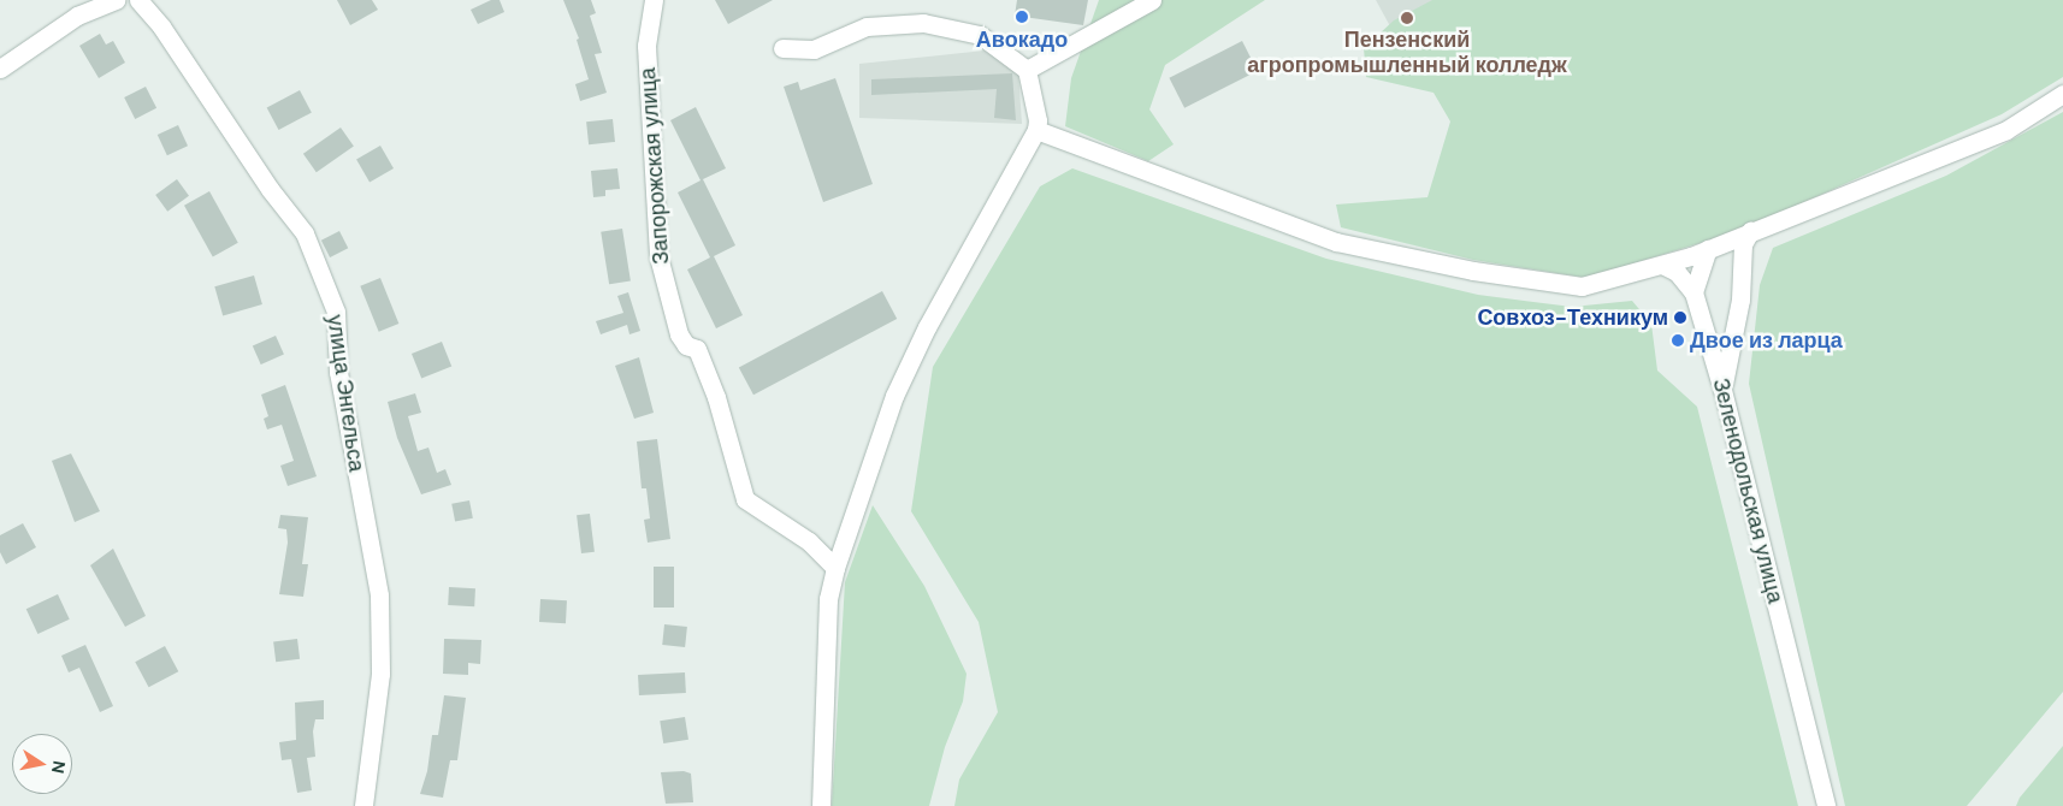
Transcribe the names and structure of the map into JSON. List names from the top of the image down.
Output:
{
  "streets": {
    "street": ["Запорожская улица", "улица Энгельса", "Зеленодольская улица"]
  },
  "places": [
    "Авокадо",
    "Пензенский агропромышленный колледж",
    "Совхоз-Техникум",
    "Двое из ларца"
  ],
  "north": "right"
}
